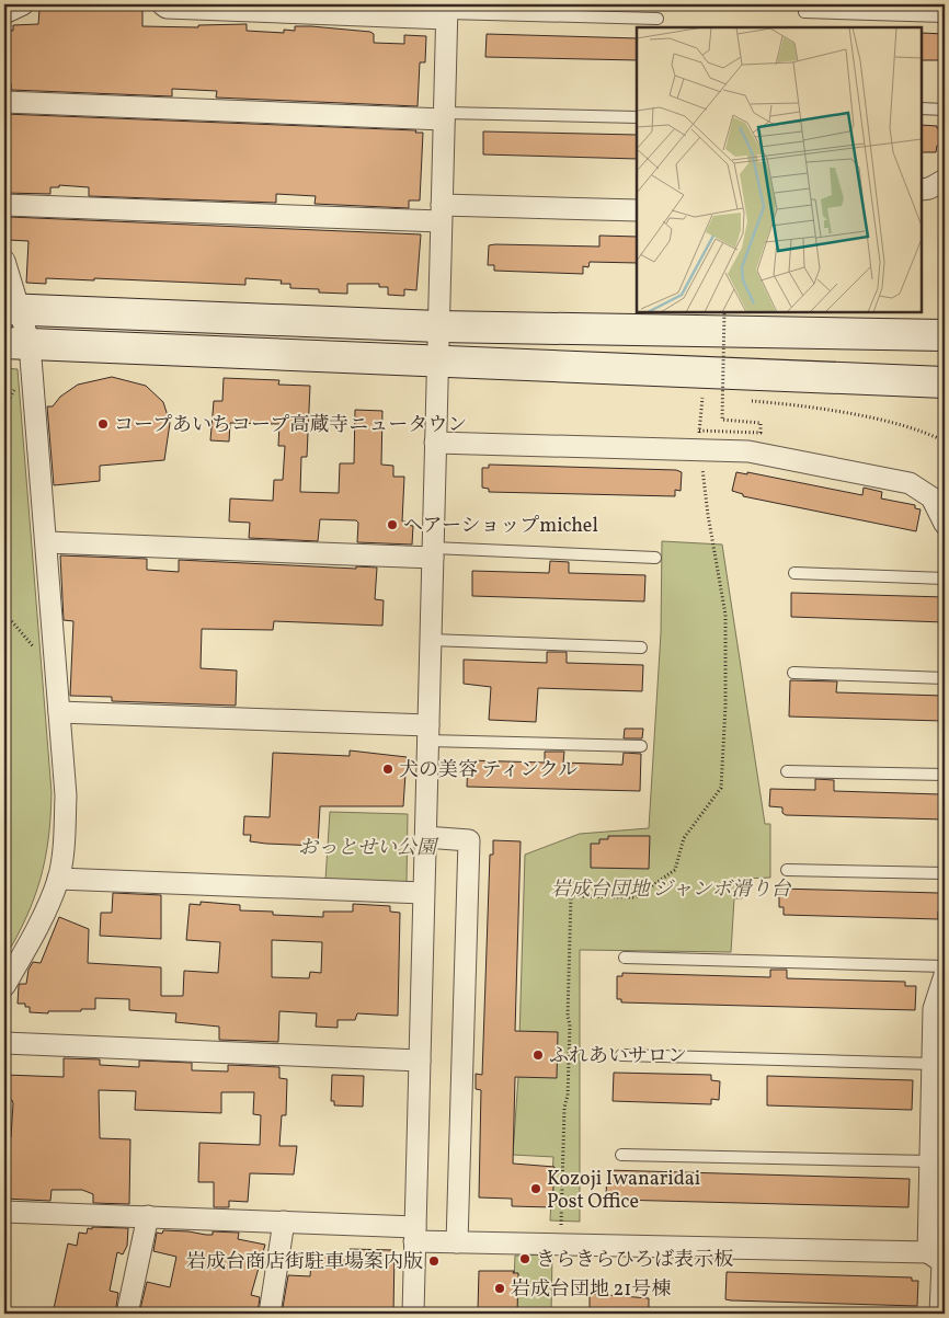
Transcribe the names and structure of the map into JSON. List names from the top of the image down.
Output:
{
  "parks": ["おっとせい公園", "岩成台団地 ジャンボ滑り台"],
  "places": [
    "コープあいちコープ高蔵寺ニュータウン",
    "ヘアーショップmichel",
    "犬の美容 ティンクル",
    "ふれあいサロン",
    "Kozoji Iwanaridai Post Office",
    "きらきらひろば表示板",
    "岩成台商店街駐車場案内版",
    "岩成台団地 21号棟"
  ]
}
